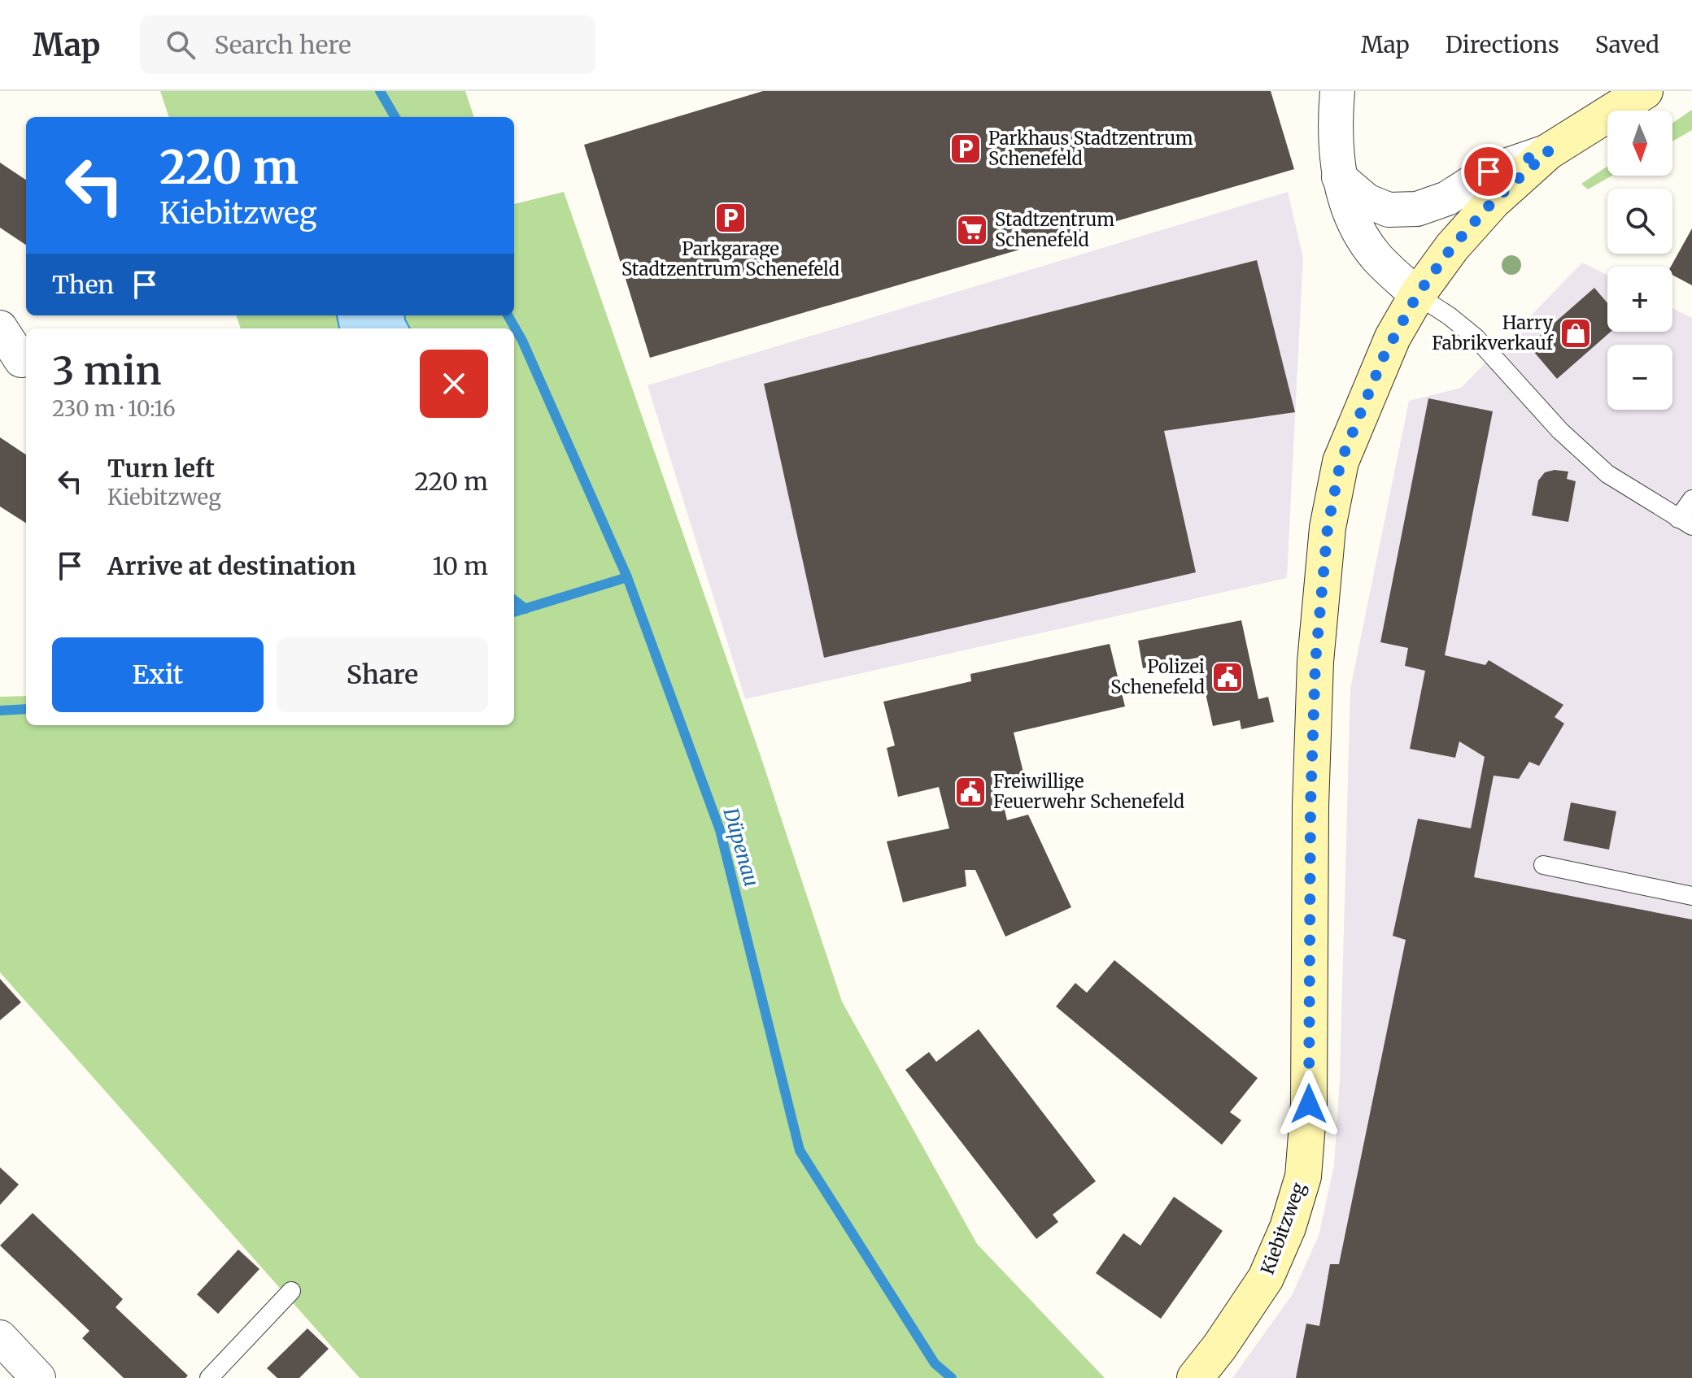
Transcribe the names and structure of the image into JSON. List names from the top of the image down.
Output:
{
  "streets": {
    "street": ["Kiebitzweg"]
  },
  "water": ["Düpenau"],
  "places": {
    "parking": ["Parkhaus Stadtzentrum Schenefeld", "Parkgarage Stadtzentrum Schenefeld"],
    "supermarket": ["Stadtzentrum Schenefeld"],
    "shop": ["Harry Fabrikverkauf"],
    "public building": ["Polizei Schenefeld", "Freiwillige Feuerwehr Schenefeld"]
  },
  "north": "bottom",
  "page": {
    "header": "Map",
    "search": "Search here",
    "nav": ["Map", "Directions", "Saved"],
    "map_buttons": ["+", "−"],
    "turn": ["220 m", "Kiebitzweg"],
    "then": "Then",
    "heading": ["3 min", "230 m · 10:16"],
    "list": [
      {
        "name": "Turn left",
        "note": "Kiebitzweg",
        "value": "220 m"
      },
      {
        "name": "Arrive at destination",
        "value": "10 m"
      }
    ],
    "buttons": ["Exit", "Share"]
  }
}
